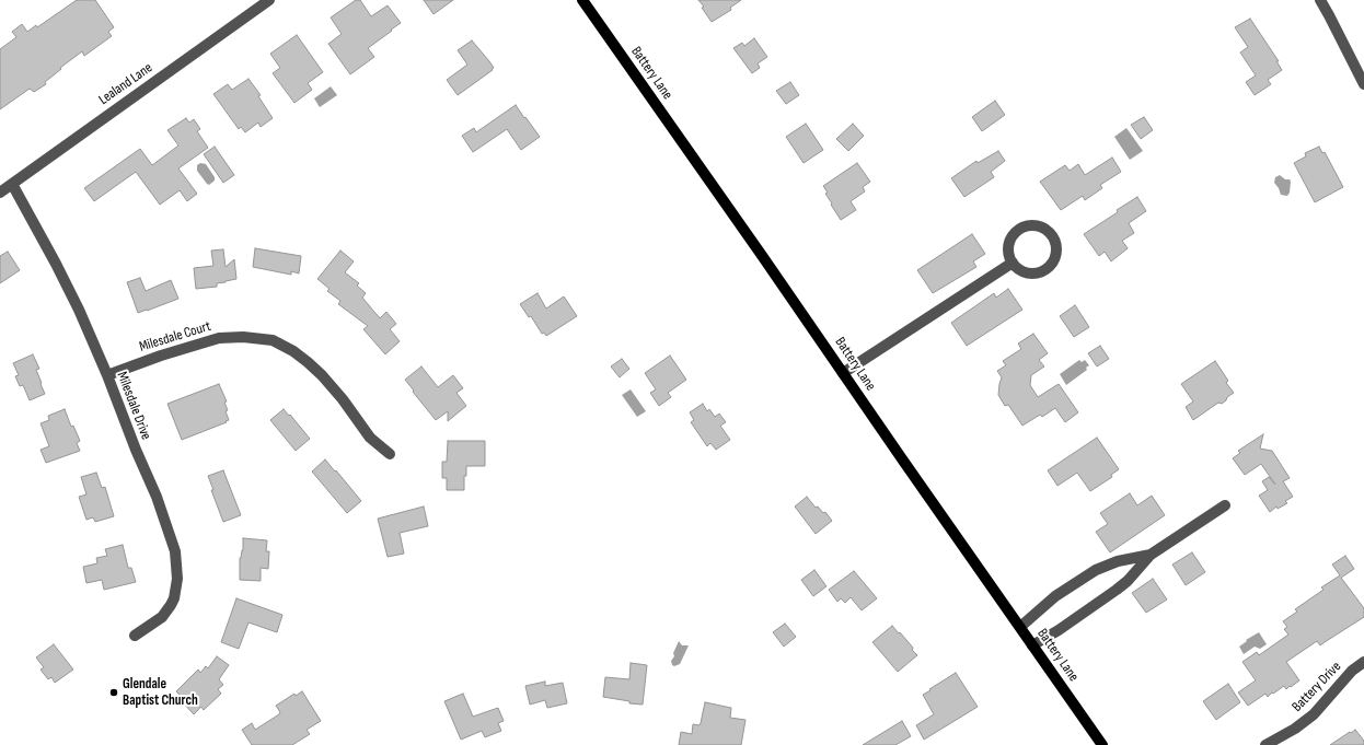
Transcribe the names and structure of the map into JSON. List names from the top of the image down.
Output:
{
  "streets": {
    "main road": ["Battery Lane"],
    "street": [
      "Lealand Lane",
      "Milesdale Court",
      "Milesdale Drive",
      "Battery Drive"
    ]
  },
  "crossings": [
    ["Lealand Lane", "Milesdale Drive"],
    ["Milesdale Court", "Milesdale Drive"]
  ],
  "places": ["Glendale Baptist Church"]
}
